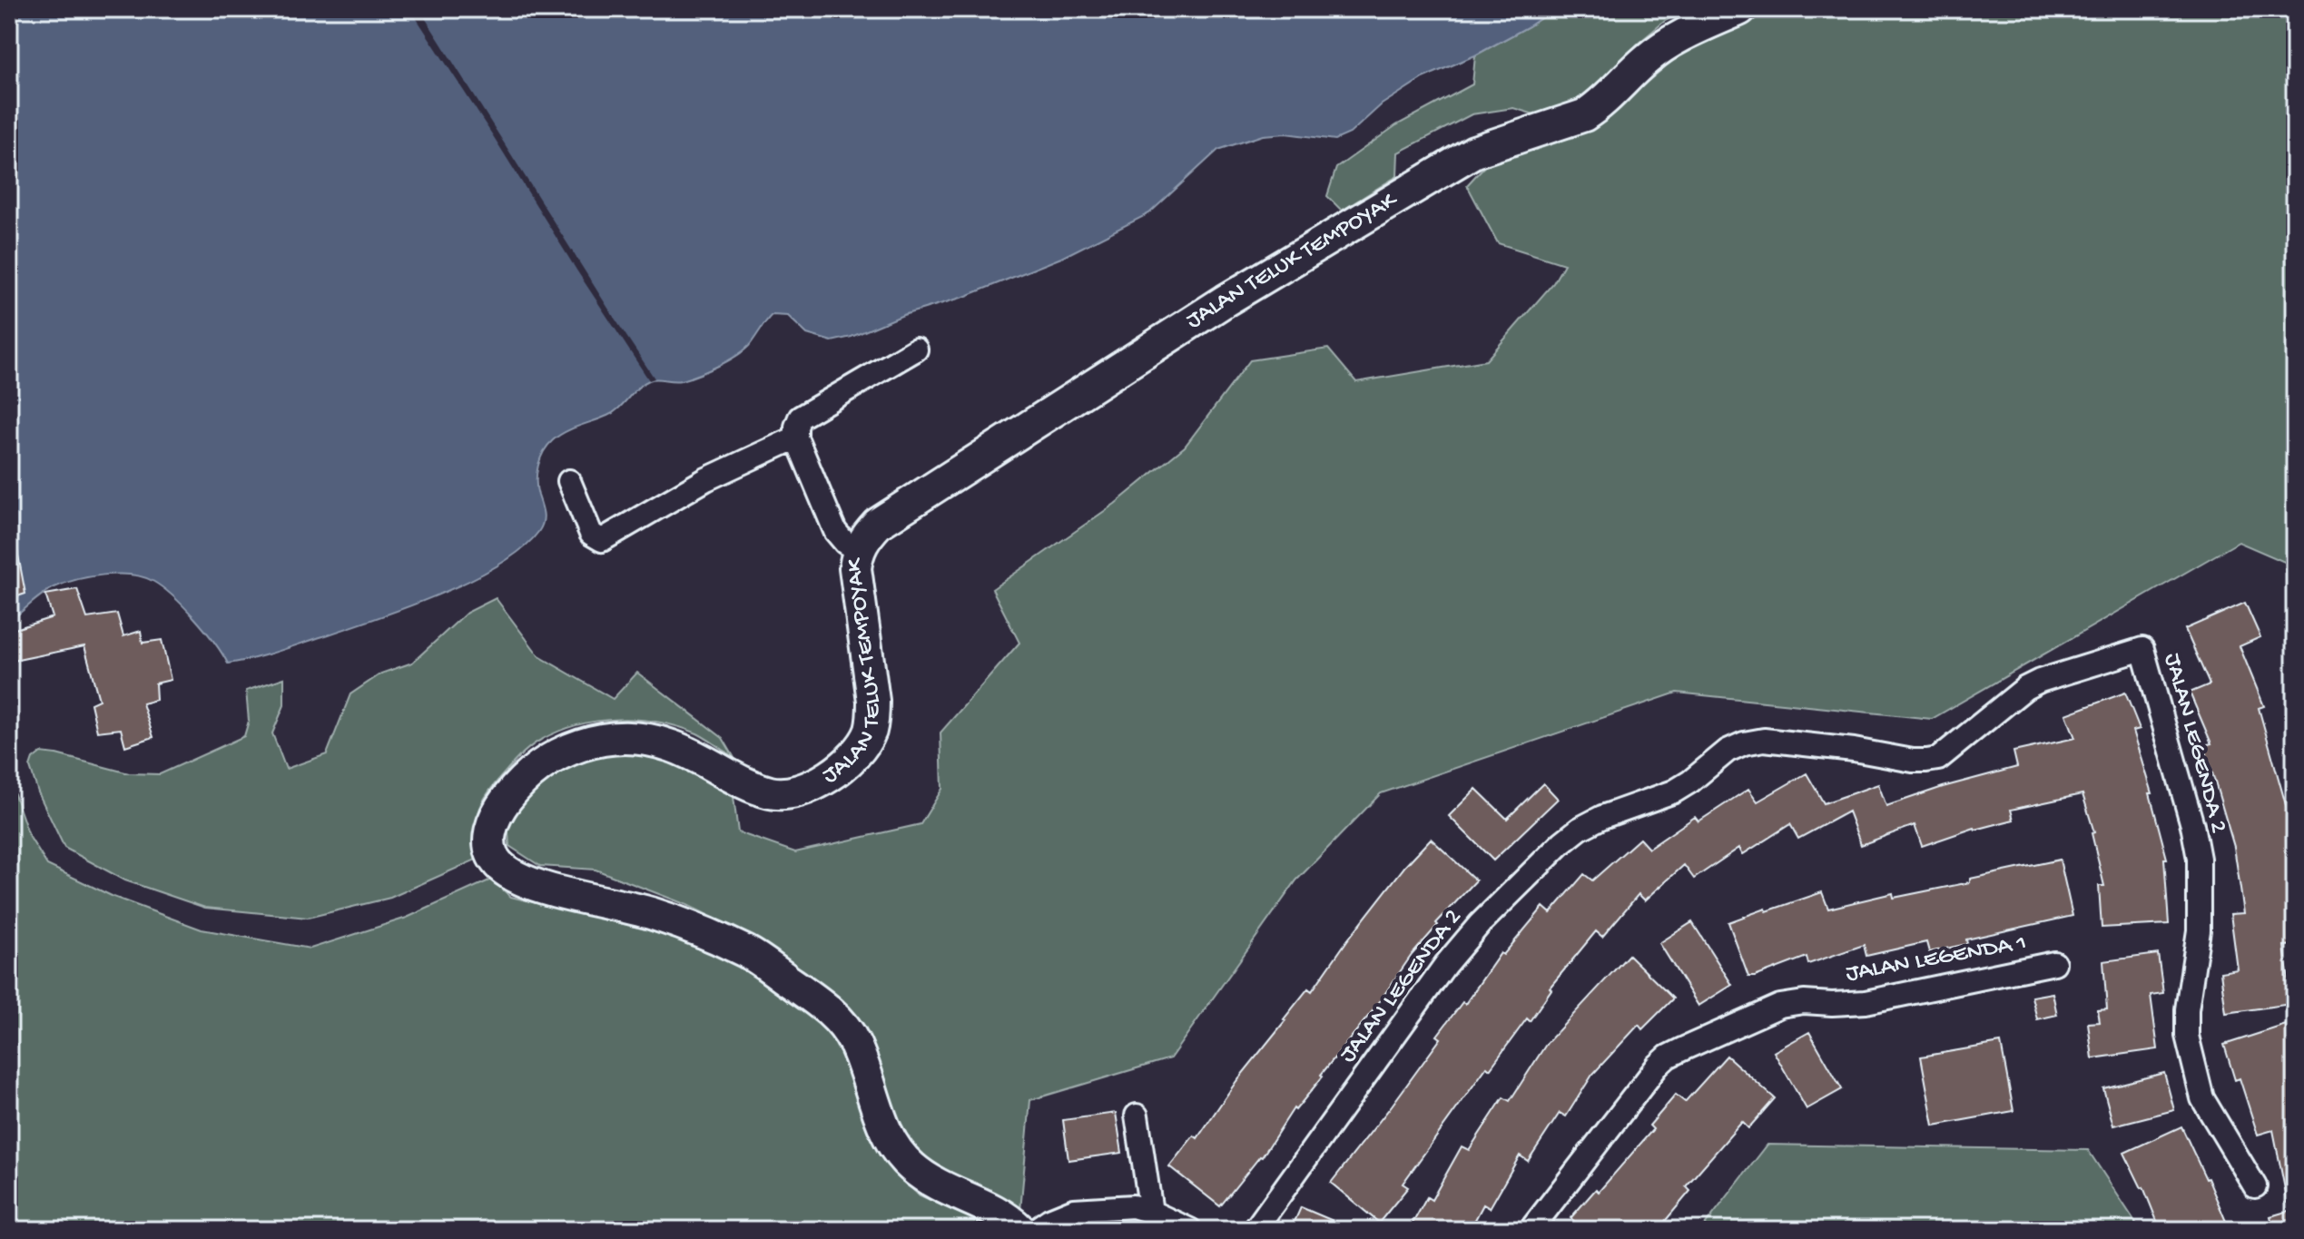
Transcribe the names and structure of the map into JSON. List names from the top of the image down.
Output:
{
  "streets": {
    "street": ["JALAN TELUK TEMPOYAK", "JALAN LEGENDA 2", "JALAN LEGENDA 1"]
  }
}
